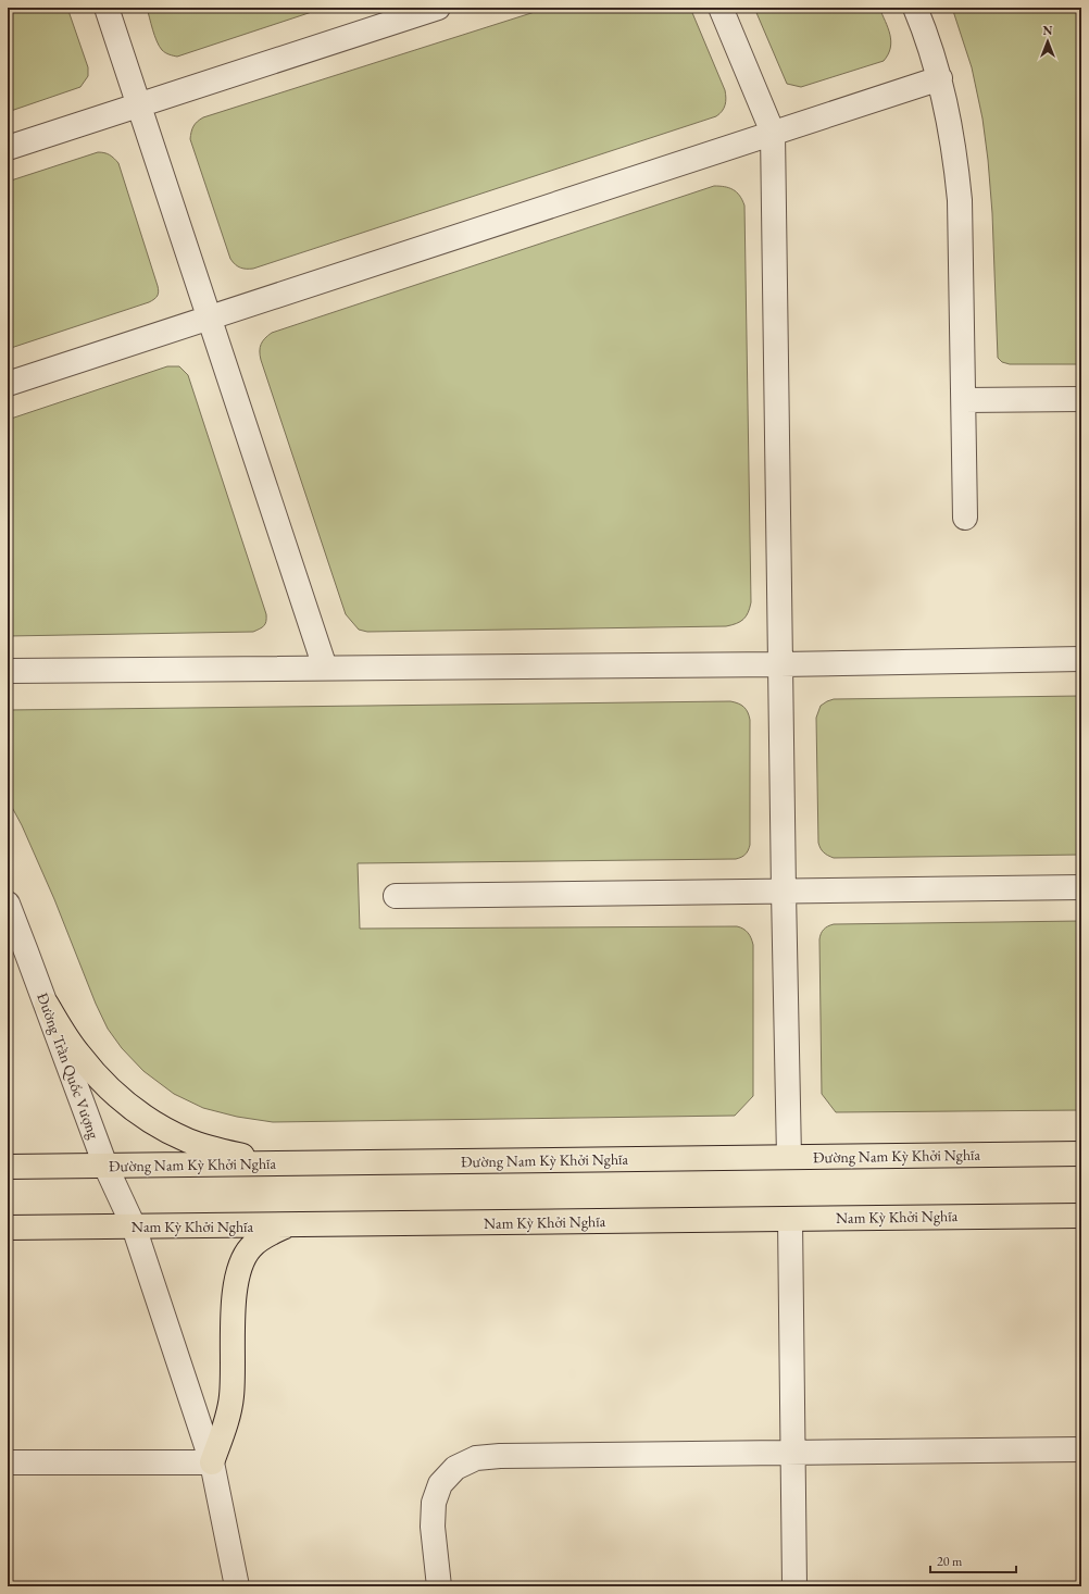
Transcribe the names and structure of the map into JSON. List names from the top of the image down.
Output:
{
  "streets": {
    "main road": ["Đường Nam Kỳ Khởi Nghĩa", "Nam Kỳ Khởi Nghĩa"],
    "street": ["Đường Trần Quốc Vượng"]
  },
  "crossings": [
    ["Đường Trần Quốc Vượng", "Đường Nam Kỳ Khởi Nghĩa"],
    ["Đường Trần Quốc Vượng", "Nam Kỳ Khởi Nghĩa"]
  ],
  "scale_bar": "20 m",
  "north": "top"
}
